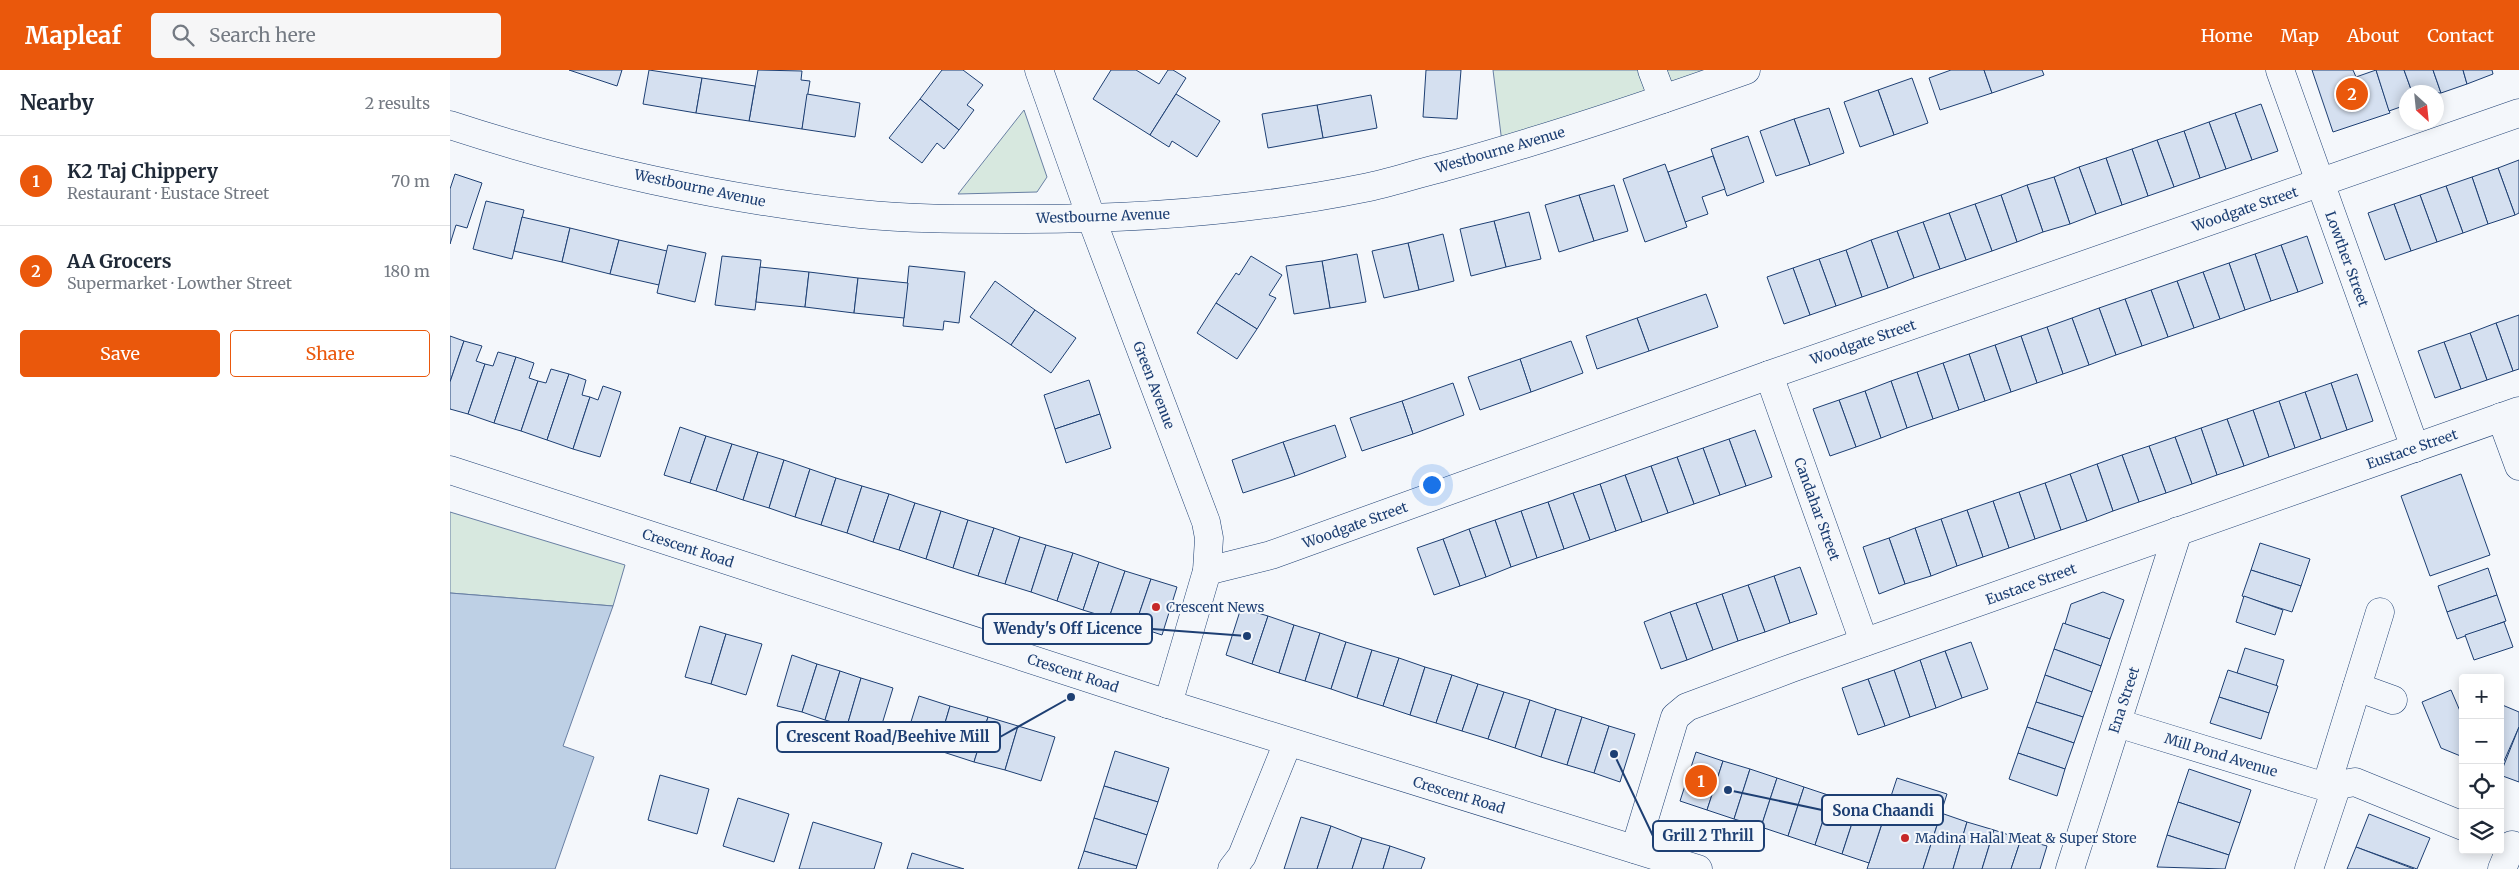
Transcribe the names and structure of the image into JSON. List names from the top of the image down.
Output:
{
  "streets": {
    "street": [
      "Westbourne Avenue",
      "Woodgate Street",
      "Lowther Street",
      "Green Avenue",
      "Eustace Street",
      "Candahar Street",
      "Crescent Road",
      "Ena Street",
      "Mill Pond Avenue"
    ]
  },
  "crossings": [
    ["Westbourne Avenue", "Green Avenue"],
    ["Woodgate Street", "Lowther Street"],
    ["Woodgate Street", "Green Avenue"],
    ["Woodgate Street", "Candahar Street"],
    ["Lowther Street", "Eustace Street"],
    ["Green Avenue", "Crescent Road"],
    ["Eustace Street", "Candahar Street"],
    ["Eustace Street", "Crescent Road"],
    ["Eustace Street", "Ena Street"],
    ["Ena Street", "Mill Pond Avenue"]
  ],
  "places": [
    "Crescent News",
    "Wendy's Off Licence",
    "Crescent Road/Beehive Mill",
    "Grill 2 Thrill",
    "Sona Chaandi",
    "Madina Halal Meat & Super Store"
  ],
  "north": "bottom right",
  "page": {
    "header": "Mapleaf",
    "search": "Search here",
    "nav": [
      "Home",
      "Map",
      "About",
      "Contact"
    ],
    "heading": ["Nearby", "2 results"],
    "pins": ["2", "1"],
    "list": [
      {
        "mark": "1",
        "name": "K2 Taj Chippery",
        "note": "Restaurant · Eustace Street",
        "value": "70 m"
      },
      {
        "mark": "2",
        "name": "AA Grocers",
        "note": "Supermarket · Lowther Street",
        "value": "180 m"
      }
    ],
    "buttons": ["Save", "Share"],
    "map_buttons": ["+", "−"]
  }
}
